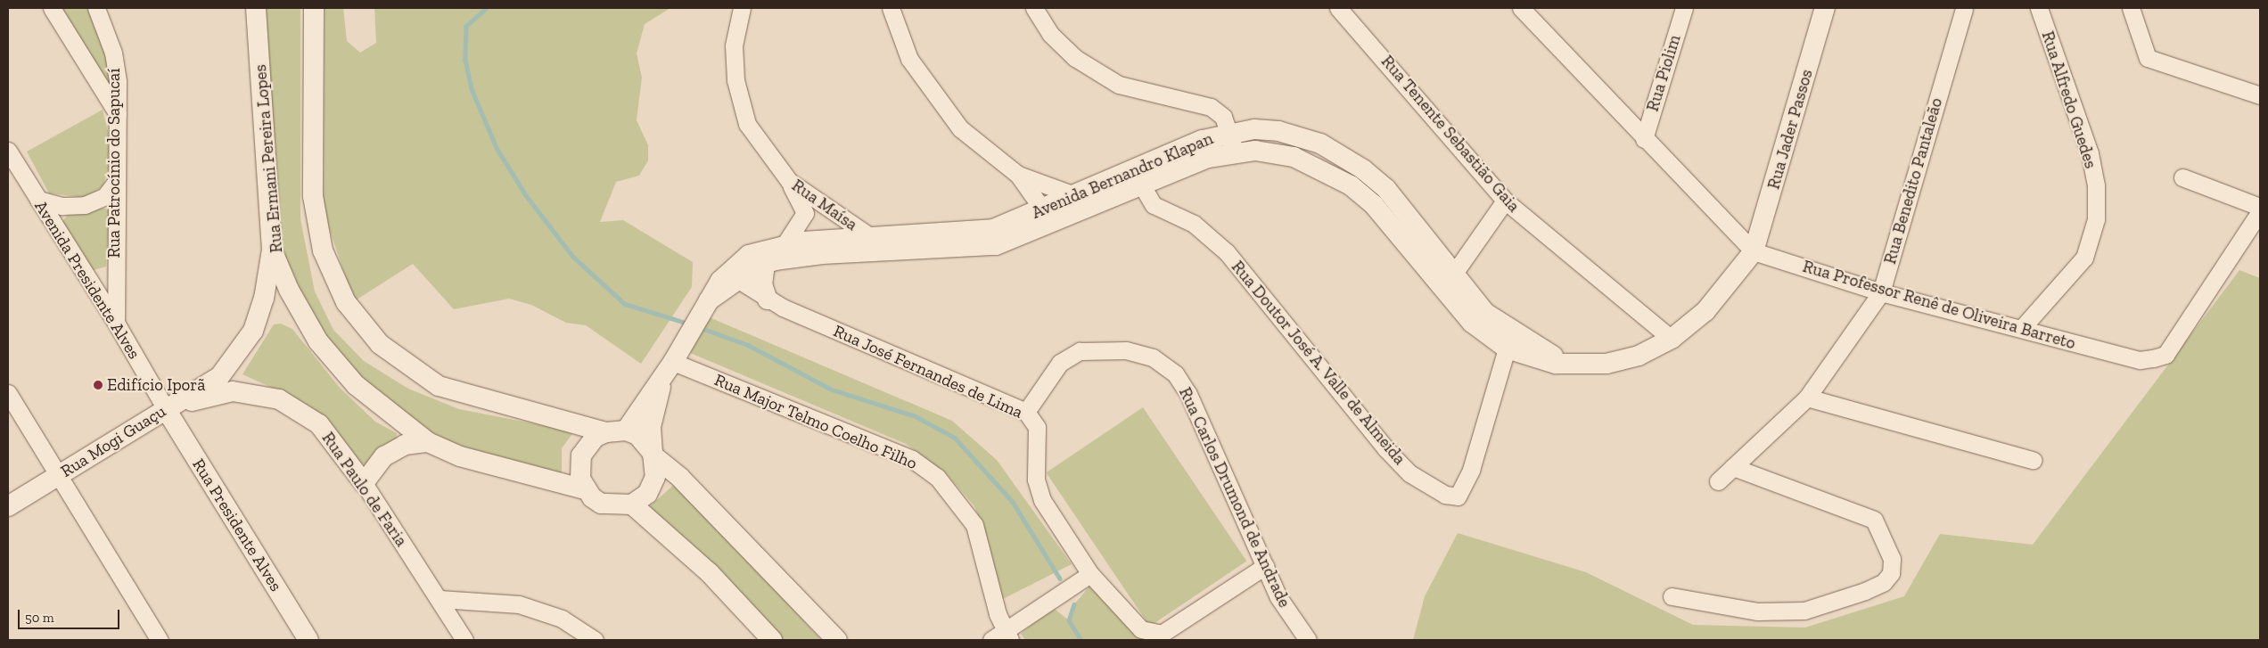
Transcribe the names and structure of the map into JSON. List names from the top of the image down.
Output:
{
  "streets": {
    "street": [
      "Rua Piolim",
      "Rua Alfredo Guedes",
      "Rua Jader Passos",
      "Rua Tenente Sebastião Gaia",
      "Rua Ermani Pereira Lopes",
      "Rua Patrocínio do Sapucaí",
      "Avenida Bernandro Klapan",
      "Rua Benedito Pantaleão",
      "Rua Maísa",
      "Avenida Presidente Alves",
      "Rua Professor Renê de Oliveira Barreto",
      "Rua Doutor José A. Valle de Almeida",
      "Rua José Fernandes de Lima",
      "Rua Major Telmo Coelho Filho",
      "Rua Mogi Guaçu",
      "Rua Paulo de Faria",
      "Rua Carlos Drumond de Andrade",
      "Rua Presidente Alves"
    ]
  },
  "crossings": [
    ["Rua Piolim", "Rua Professor Renê de Oliveira Barreto"],
    ["Rua Alfredo Guedes", "Rua Professor Renê de Oliveira Barreto"],
    ["Rua Jader Passos", "Avenida Bernandro Klapan"],
    ["Rua Jader Passos", "Rua Professor Renê de Oliveira Barreto"],
    ["Rua Tenente Sebastião Gaia", "Avenida Bernandro Klapan"],
    ["Rua Ermani Pereira Lopes", "Avenida Bernandro Klapan"],
    ["Rua Ermani Pereira Lopes", "Rua Mogi Guaçu"],
    ["Rua Patrocínio do Sapucaí", "Avenida Presidente Alves"],
    ["Avenida Bernandro Klapan", "Rua Maísa"],
    ["Avenida Bernandro Klapan", "Rua Professor Renê de Oliveira Barreto"],
    ["Avenida Bernandro Klapan", "Rua Doutor José A. Valle de Almeida"],
    ["Avenida Bernandro Klapan", "Rua José Fernandes de Lima"],
    ["Avenida Bernandro Klapan", "Rua Major Telmo Coelho Filho"],
    ["Rua Benedito Pantaleão", "Rua Professor Renê de Oliveira Barreto"],
    ["Avenida Presidente Alves", "Rua Mogi Guaçu"],
    ["Avenida Presidente Alves", "Rua Paulo de Faria"],
    ["Avenida Presidente Alves", "Rua Presidente Alves"],
    ["Rua José Fernandes de Lima", "Rua Carlos Drumond de Andrade"],
    ["Rua Mogi Guaçu", "Rua Paulo de Faria"],
    ["Rua Mogi Guaçu", "Rua Presidente Alves"],
    ["Rua Paulo de Faria", "Rua Presidente Alves"]
  ],
  "places": ["Edifício Iporã"],
  "scale_bar": "50 m"
}
